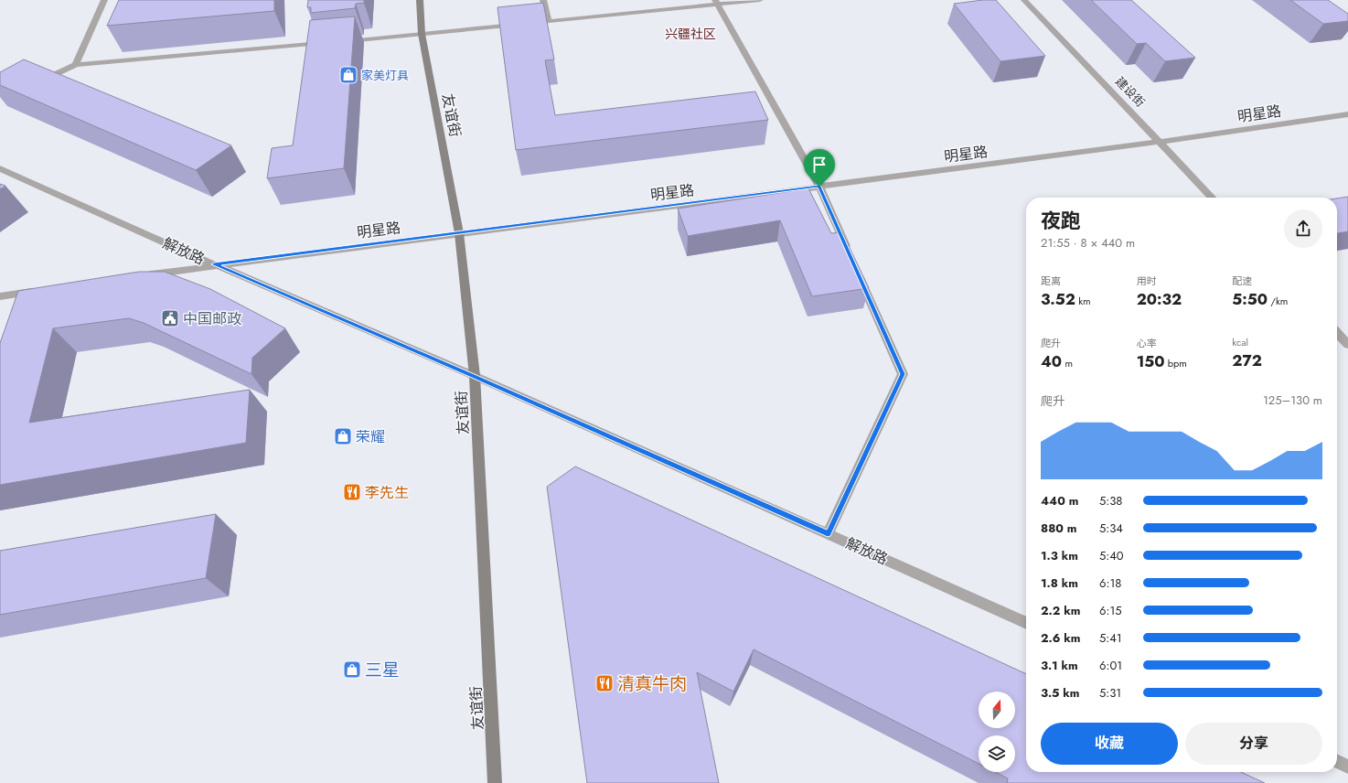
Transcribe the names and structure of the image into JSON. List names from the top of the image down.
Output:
{
  "streets": {
    "street": [
      "建设街",
      "明星路",
      "友谊街",
      "解放路"
    ]
  },
  "crossings": [
    ["建设街", "明星路"],
    ["明星路", "友谊街"],
    ["明星路", "解放路"],
    ["友谊街", "解放路"]
  ],
  "districts": ["兴疆社区"],
  "places": {
    "shop": ["家美灯具", "荣耀", "三星"],
    "public building": ["中国邮政"],
    "restaurant": ["李先生", "清真牛肉"]
  },
  "north": "top",
  "page": {
    "heading": ["夜跑", "21:55 · 8 × 440 m"],
    "stats": [
      ["距离", "3.52 km"],
      ["用时", "20:32"],
      ["配速", "5:50 /km"],
      ["爬升", "40 m"],
      ["心率", "150 bpm"],
      ["kcal", "272"]
    ],
    "chart": ["爬升", "125–130 m"],
    "list": [
      {
        "name": "440 m",
        "note": "5:38"
      },
      {
        "name": "880 m",
        "note": "5:34"
      },
      {
        "name": "1.3 km",
        "note": "5:40"
      },
      {
        "name": "1.8 km",
        "note": "6:18"
      },
      {
        "name": "2.2 km",
        "note": "6:15"
      },
      {
        "name": "2.6 km",
        "note": "5:41"
      },
      {
        "name": "3.1 km",
        "note": "6:01"
      },
      {
        "name": "3.5 km",
        "note": "5:31"
      }
    ],
    "buttons": ["收藏", "分享"]
  }
}
